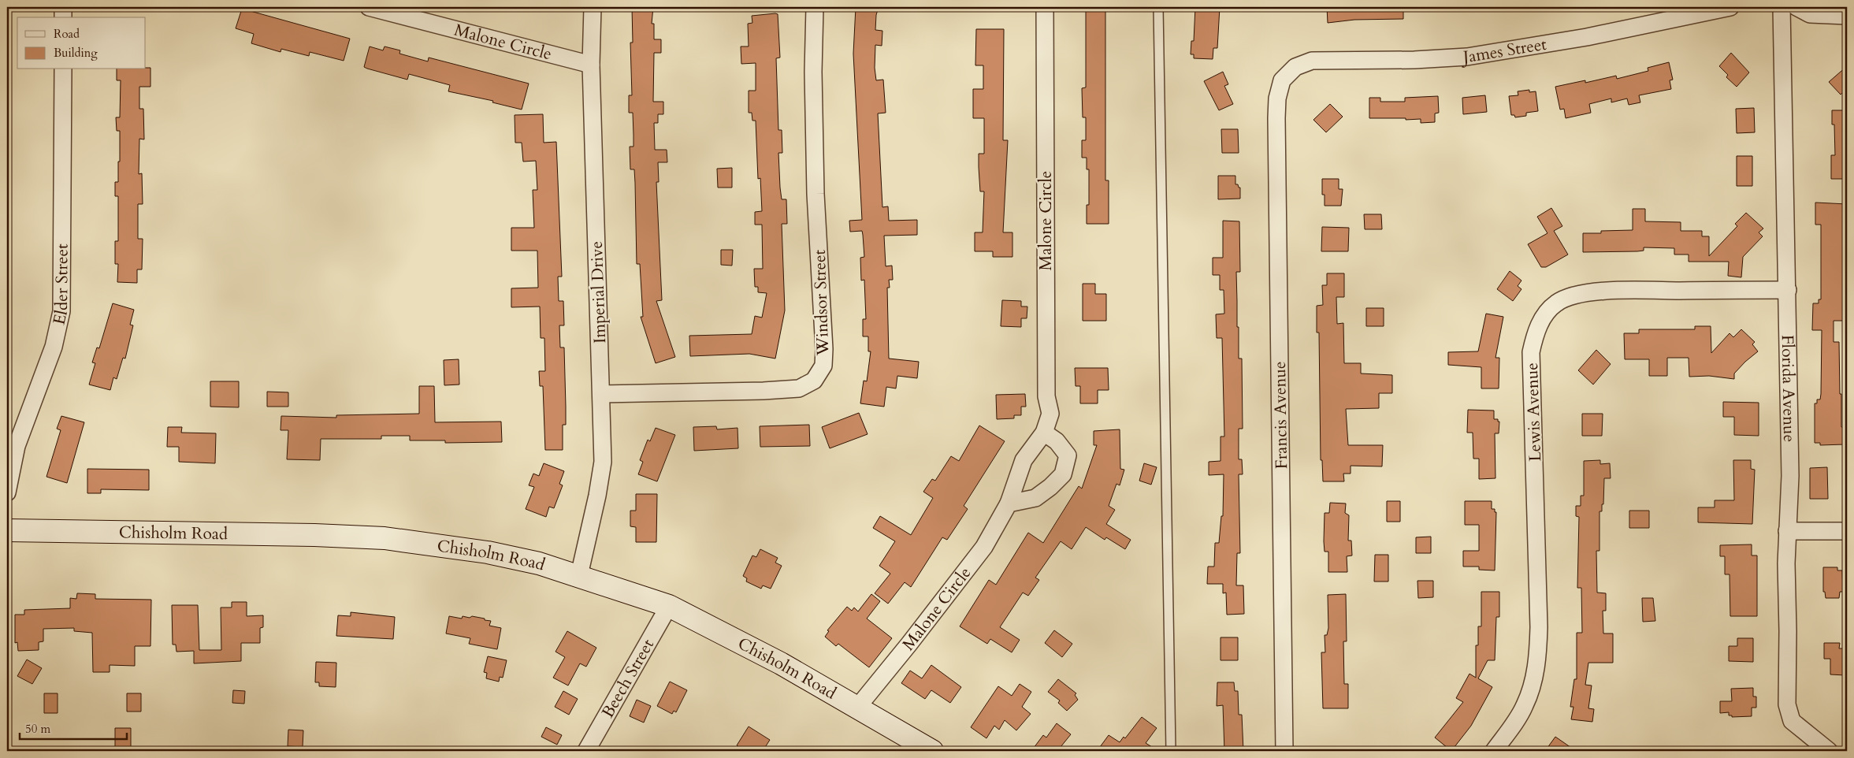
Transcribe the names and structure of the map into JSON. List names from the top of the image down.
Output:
{
  "streets": {
    "main road": ["Chisholm Road"],
    "street": [
      "Malone Circle",
      "James Street",
      "Elder Street",
      "Imperial Drive",
      "Windsor Street",
      "Florida Avenue",
      "Lewis Avenue",
      "Francis Avenue",
      "Beech Street"
    ]
  },
  "crossings": [
    ["Malone Circle", "Imperial Drive"],
    ["Malone Circle", "Chisholm Road"],
    ["James Street", "Francis Avenue"],
    ["Imperial Drive", "Windsor Street"],
    ["Imperial Drive", "Chisholm Road"],
    ["Florida Avenue", "Lewis Avenue"],
    ["Chisholm Road", "Beech Street"]
  ],
  "legend": ["Road", "Building"],
  "scale_bar": "50 m"
}
